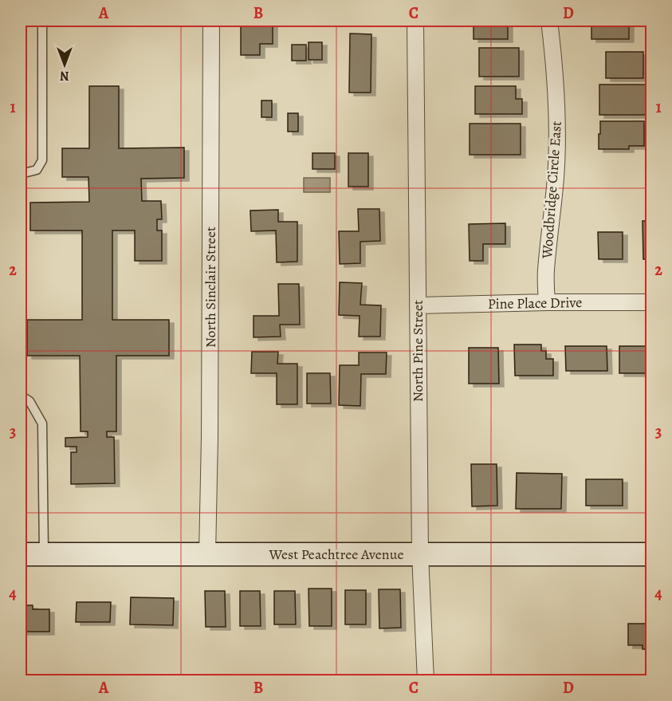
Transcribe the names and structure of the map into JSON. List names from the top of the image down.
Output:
{
  "streets": {
    "street": [
      "Woodbridge Circle East",
      "North Sinclair Street",
      "Pine Place Drive",
      "North Pine Street",
      "West Peachtree Avenue"
    ]
  },
  "crossings": [
    ["Woodbridge Circle East", "Pine Place Drive"],
    ["North Sinclair Street", "West Peachtree Avenue"],
    ["Pine Place Drive", "North Pine Street"],
    ["North Pine Street", "West Peachtree Avenue"]
  ],
  "north": "bottom",
  "grid": {
    "columns": [
      "A",
      "B",
      "C",
      "D"
    ],
    "rows": [
      "1",
      "2",
      "3",
      "4"
    ]
  }
}
